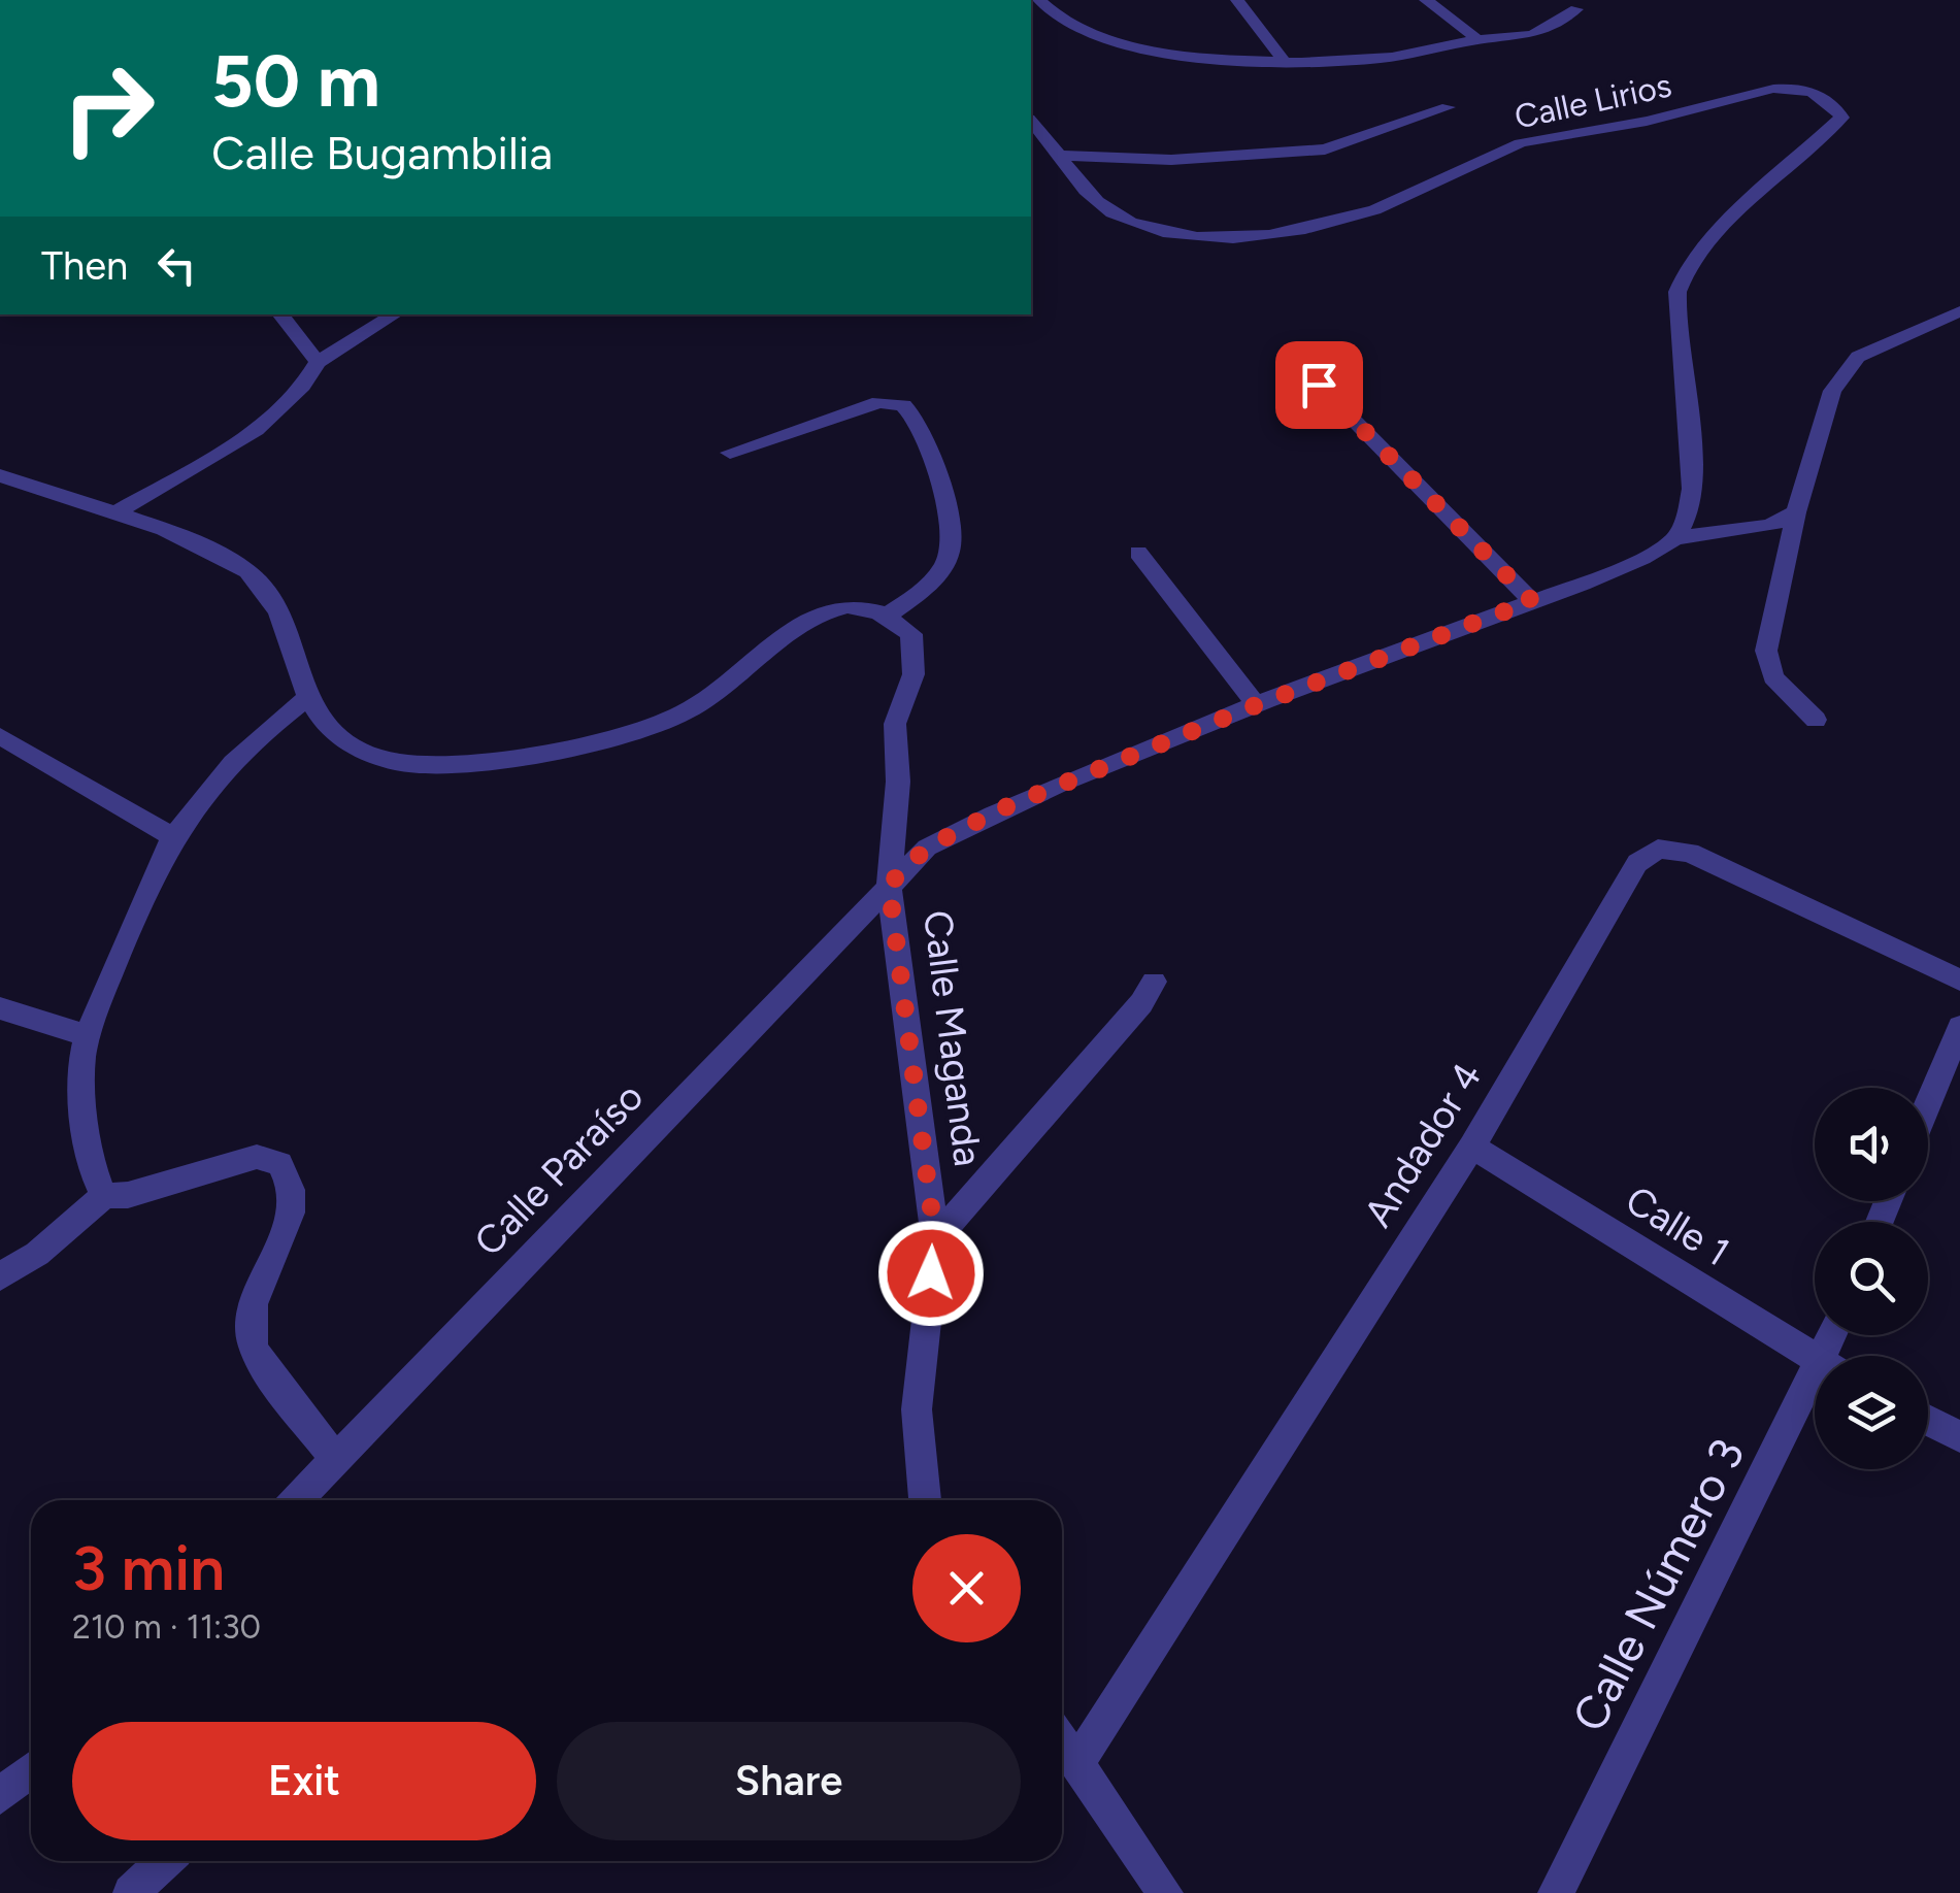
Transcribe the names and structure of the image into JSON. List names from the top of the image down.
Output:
{
  "streets": {
    "street": [
      "Calle Lirios",
      "Calle Maganda",
      "Andador 4",
      "Calle Paraíso",
      "Calle 1",
      "Calle Número 3"
    ]
  },
  "crossings": [
    ["Calle Lirios", "Calle Paraíso"],
    ["Calle Maganda", "Calle Paraíso"],
    ["Andador 4", "Calle 1"]
  ],
  "page": {
    "turn": ["50 m", "Calle Bugambilia"],
    "then": "Then",
    "heading": ["3 min", "210 m · 11:30"],
    "buttons": ["Exit", "Share"]
  }
}
